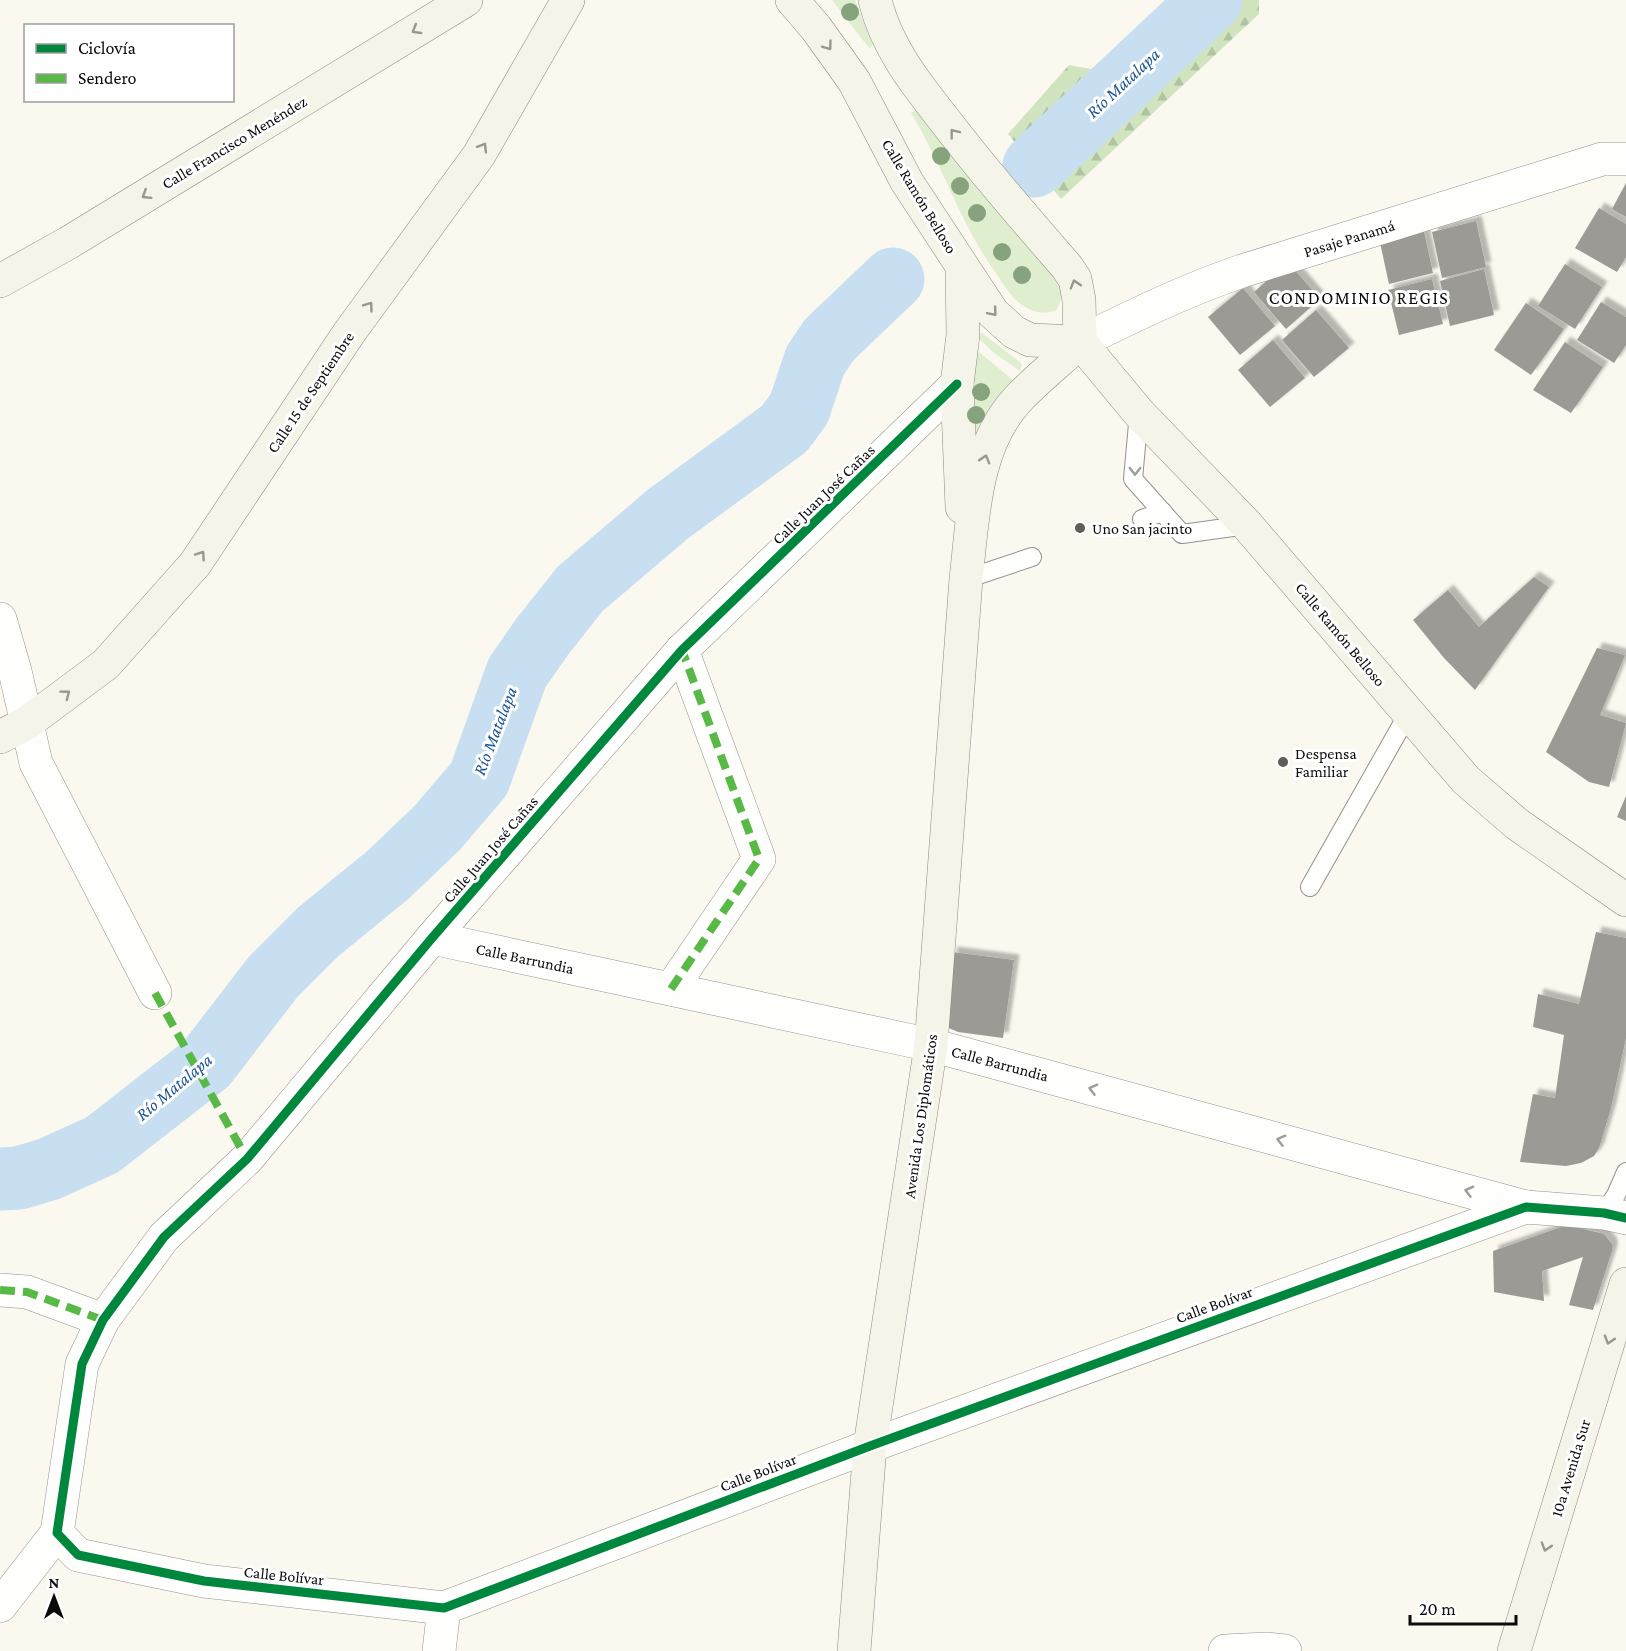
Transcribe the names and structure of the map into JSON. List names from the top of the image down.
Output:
{
  "streets": {
    "street": [
      "Calle Francisco Menéndez",
      "Calle Ramón Belloso",
      "Pasaje Panamá",
      "Calle 15 de Septiembre",
      "Calle Juan José Cañas",
      "Calle Barrundia",
      "Avenida Los Diplomáticos",
      "Calle Bolívar",
      "10a Avenida Sur"
    ]
  },
  "crossings": [
    ["Calle Ramón Belloso", "Pasaje Panamá"],
    ["Calle Ramón Belloso", "Avenida Los Diplomáticos"],
    ["Pasaje Panamá", "Avenida Los Diplomáticos"],
    ["Calle Juan José Cañas", "Calle Barrundia"],
    ["Calle Juan José Cañas", "Avenida Los Diplomáticos"],
    ["Calle Juan José Cañas", "Calle Bolívar"],
    ["Calle Barrundia", "Avenida Los Diplomáticos"],
    ["Calle Barrundia", "Calle Bolívar"],
    ["Avenida Los Diplomáticos", "Calle Bolívar"]
  ],
  "one_way": [
    "Calle Francisco Menéndez",
    "Calle 15 de Septiembre",
    "Calle Barrundia",
    "10a Avenida Sur"
  ],
  "districts": ["CONDOMINIO REGIS"],
  "water": ["Río Matalapa"],
  "places": ["Uno San jacinto", "Despensa Familiar"],
  "legend": ["Ciclovía", "Sendero"],
  "scale_bar": "20 m",
  "north": "top"
}
